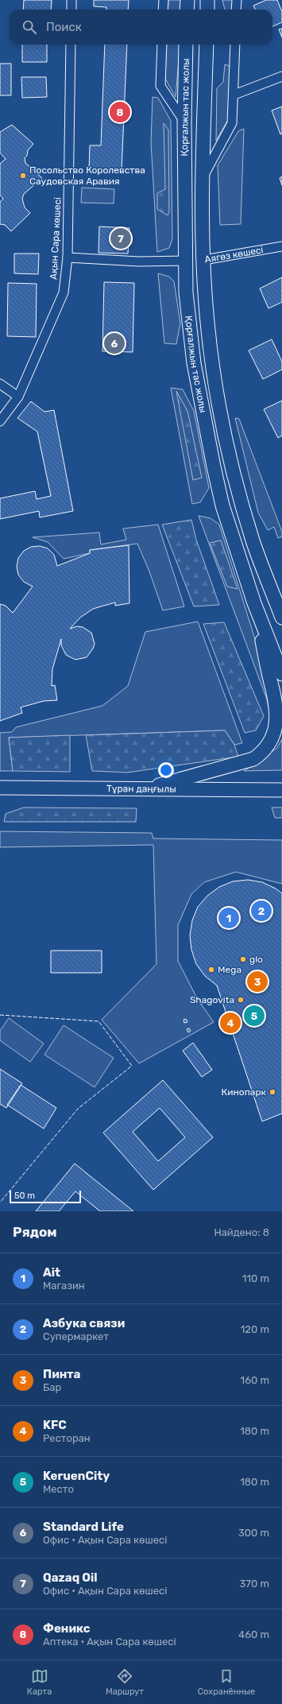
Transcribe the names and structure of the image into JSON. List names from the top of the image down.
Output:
{
  "streets": {
    "main road": ["Қорғалжын тас жолы", "Аягөз көшесі", "Тұран даңғылы"],
    "street": ["Ақын Сара көшесі"]
  },
  "crossings": [
    ["Қорғалжын тас жолы", "Аягөз көшесі"]
  ],
  "places": [
    "Посольство Королевства Саудовская Аравия",
    "glo",
    "Mega",
    "Shagovita",
    "Кинопарк"
  ],
  "scale_bar": "50 m",
  "page": {
    "search": "Поиск",
    "pins": [
      "8",
      "7",
      "6",
      "2",
      "1",
      "3",
      "5",
      "4"
    ],
    "scale": "50 m",
    "heading": ["Рядом", "Найдено: 8"],
    "list": [
      {
        "mark": "1",
        "name": "Ait",
        "note": "Магазин",
        "value": "110 m"
      },
      {
        "mark": "2",
        "name": "Азбука связи",
        "note": "Супермаркет",
        "value": "120 m"
      },
      {
        "mark": "3",
        "name": "Пинта",
        "note": "Бар",
        "value": "160 m"
      },
      {
        "mark": "4",
        "name": "KFC",
        "note": "Ресторан",
        "value": "180 m"
      },
      {
        "mark": "5",
        "name": "KeruenCity",
        "note": "Место",
        "value": "180 m"
      },
      {
        "mark": "6",
        "name": "Standard Life",
        "note": "Офис · Ақын Сара көшесі",
        "value": "300 m"
      },
      {
        "mark": "7",
        "name": "Qazaq Oil",
        "note": "Офис · Ақын Сара көшесі",
        "value": "370 m"
      },
      {
        "mark": "8",
        "name": "Феникс",
        "note": "Аптека · Ақын Сара көшесі",
        "value": "460 m"
      }
    ],
    "nav": ["Карта", "Маршрут", "Сохранённые"]
  }
}
